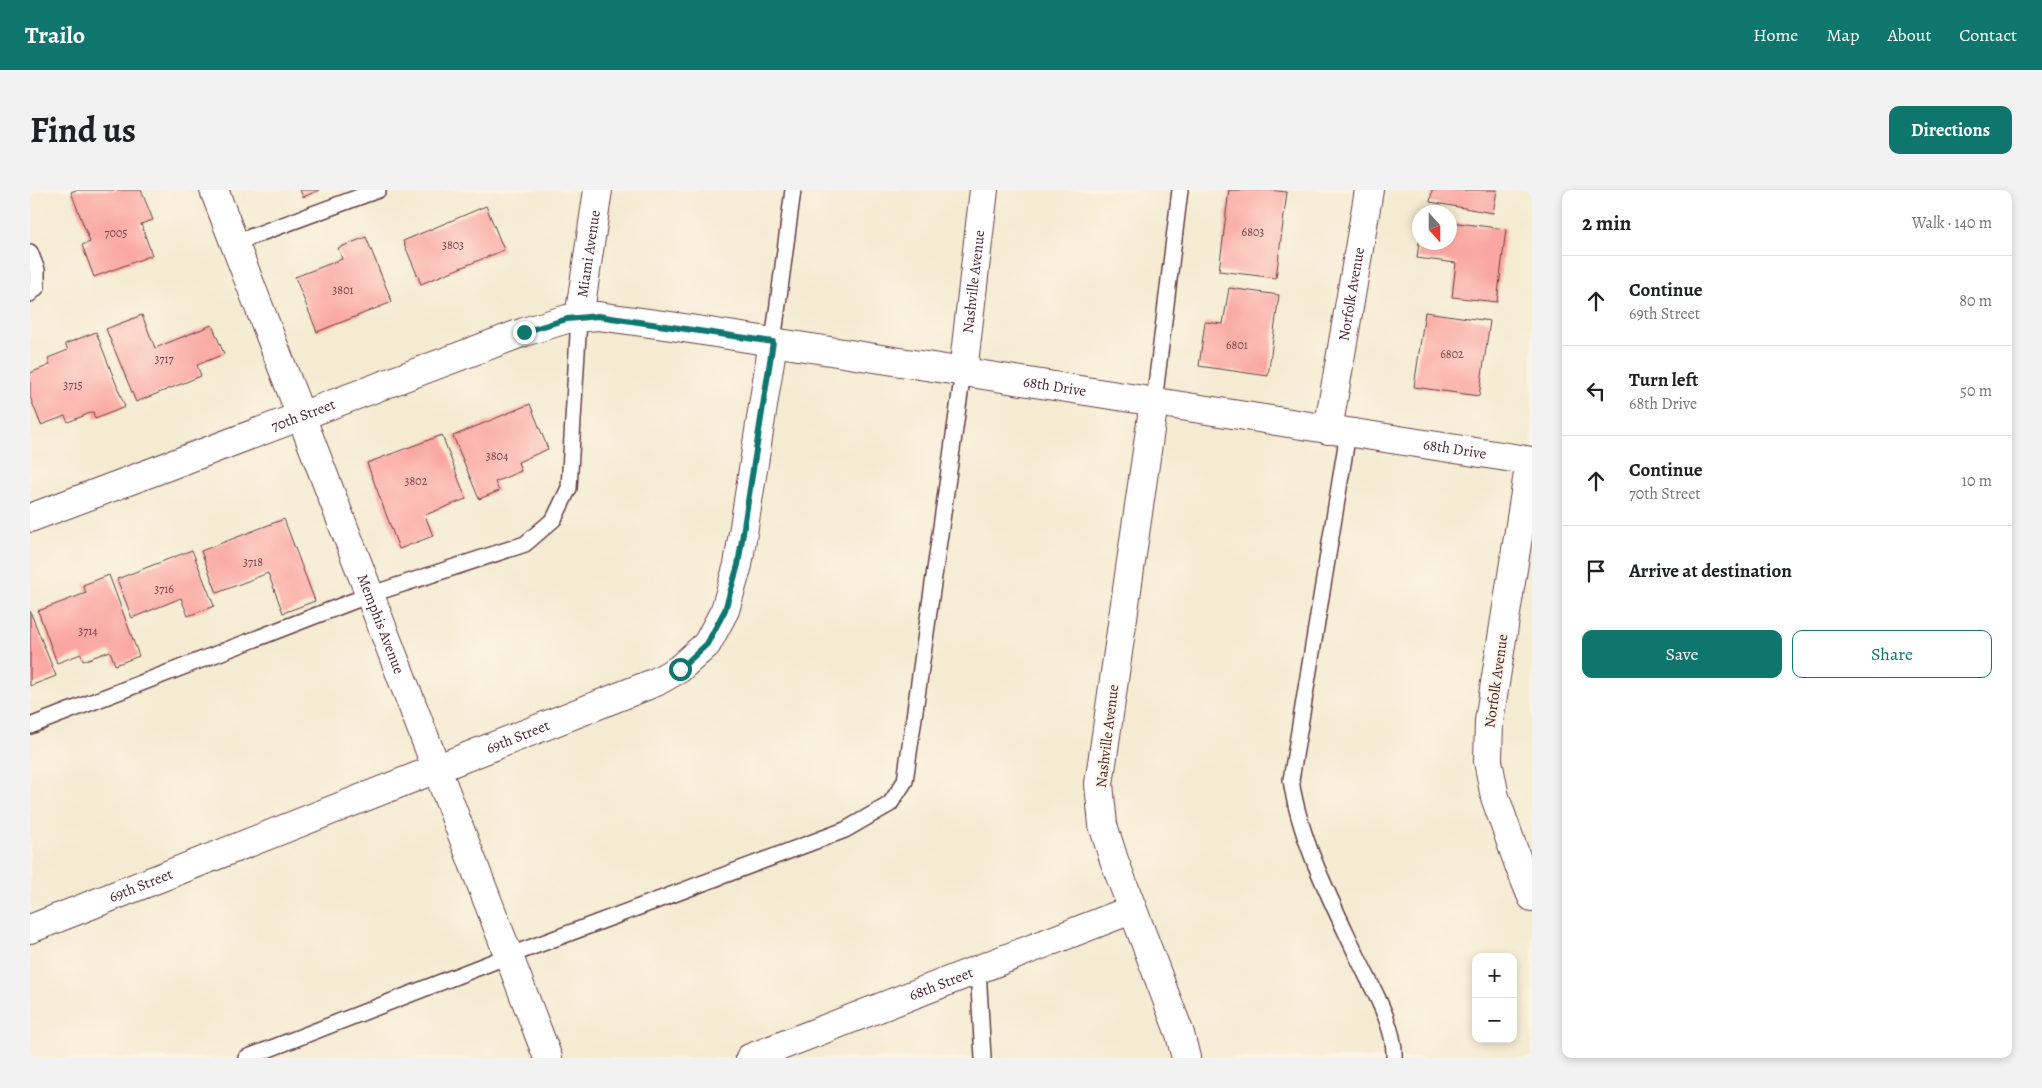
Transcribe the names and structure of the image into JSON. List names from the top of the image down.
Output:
{
  "streets": {
    "street": [
      "Miami Avenue",
      "Nashville Avenue",
      "Norfolk Avenue",
      "68th Drive",
      "70th Street",
      "Memphis Avenue",
      "69th Street",
      "68th Street"
    ]
  },
  "crossings": [
    ["Miami Avenue", "68th Drive"],
    ["Miami Avenue", "70th Street"],
    ["Nashville Avenue", "68th Drive"],
    ["Nashville Avenue", "68th Street"],
    ["Norfolk Avenue", "68th Drive"],
    ["68th Drive", "70th Street"],
    ["68th Drive", "69th Street"],
    ["70th Street", "Memphis Avenue"],
    ["Memphis Avenue", "69th Street"]
  ],
  "house_numbers": [
    "6803",
    "7005",
    "3803",
    "3801",
    "6801",
    "6802",
    "3717",
    "3715",
    "3804",
    "3802",
    "3718",
    "3716",
    "3714"
  ],
  "north": "bottom",
  "page": {
    "header": "Trailo",
    "nav": [
      "Home",
      "Map",
      "About",
      "Contact"
    ],
    "title": "Find us",
    "buttons": [
      "Directions",
      ["Save", "Share"]
    ],
    "heading": ["2 min", "Walk · 140 m"],
    "list": [
      ["Continue", "69th Street", "80 m"],
      ["Turn left", "68th Drive", "50 m"],
      ["Continue", "70th Street", "10 m"],
      "Arrive at destination"
    ],
    "map_buttons": ["+", "−"]
  }
}
